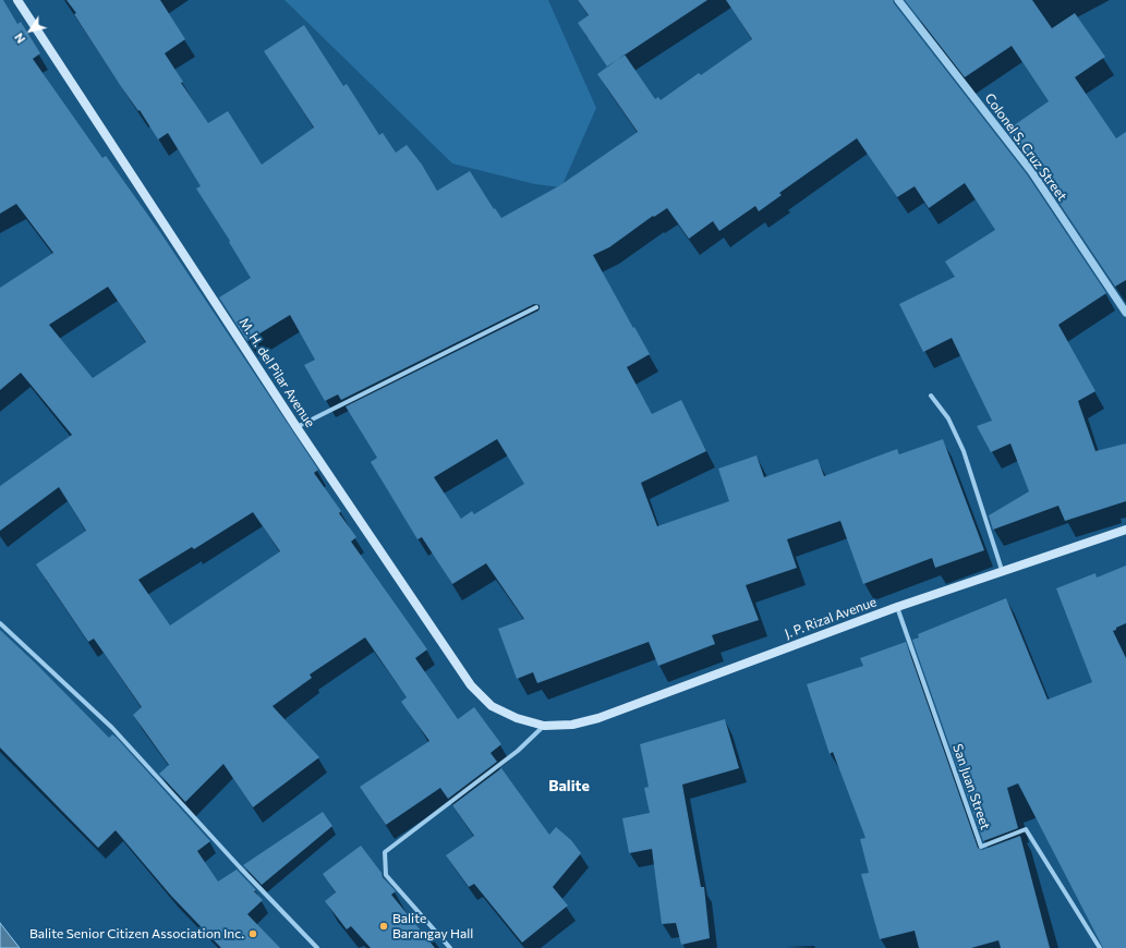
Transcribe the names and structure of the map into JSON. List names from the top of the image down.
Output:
{
  "streets": {
    "main road": ["M. H. del Pilar Avenue", "J. P. Rizal Avenue"],
    "street": ["Colonel S. Cruz Street", "San Juan Street"]
  },
  "crossings": [
    ["M. H. del Pilar Avenue", "J. P. Rizal Avenue"],
    ["J. P. Rizal Avenue", "San Juan Street"]
  ],
  "districts": ["Balite"],
  "places": ["Balite Barangay Hall", "Balite Senior Citizen Association Inc."],
  "north": "bottom left"
}
